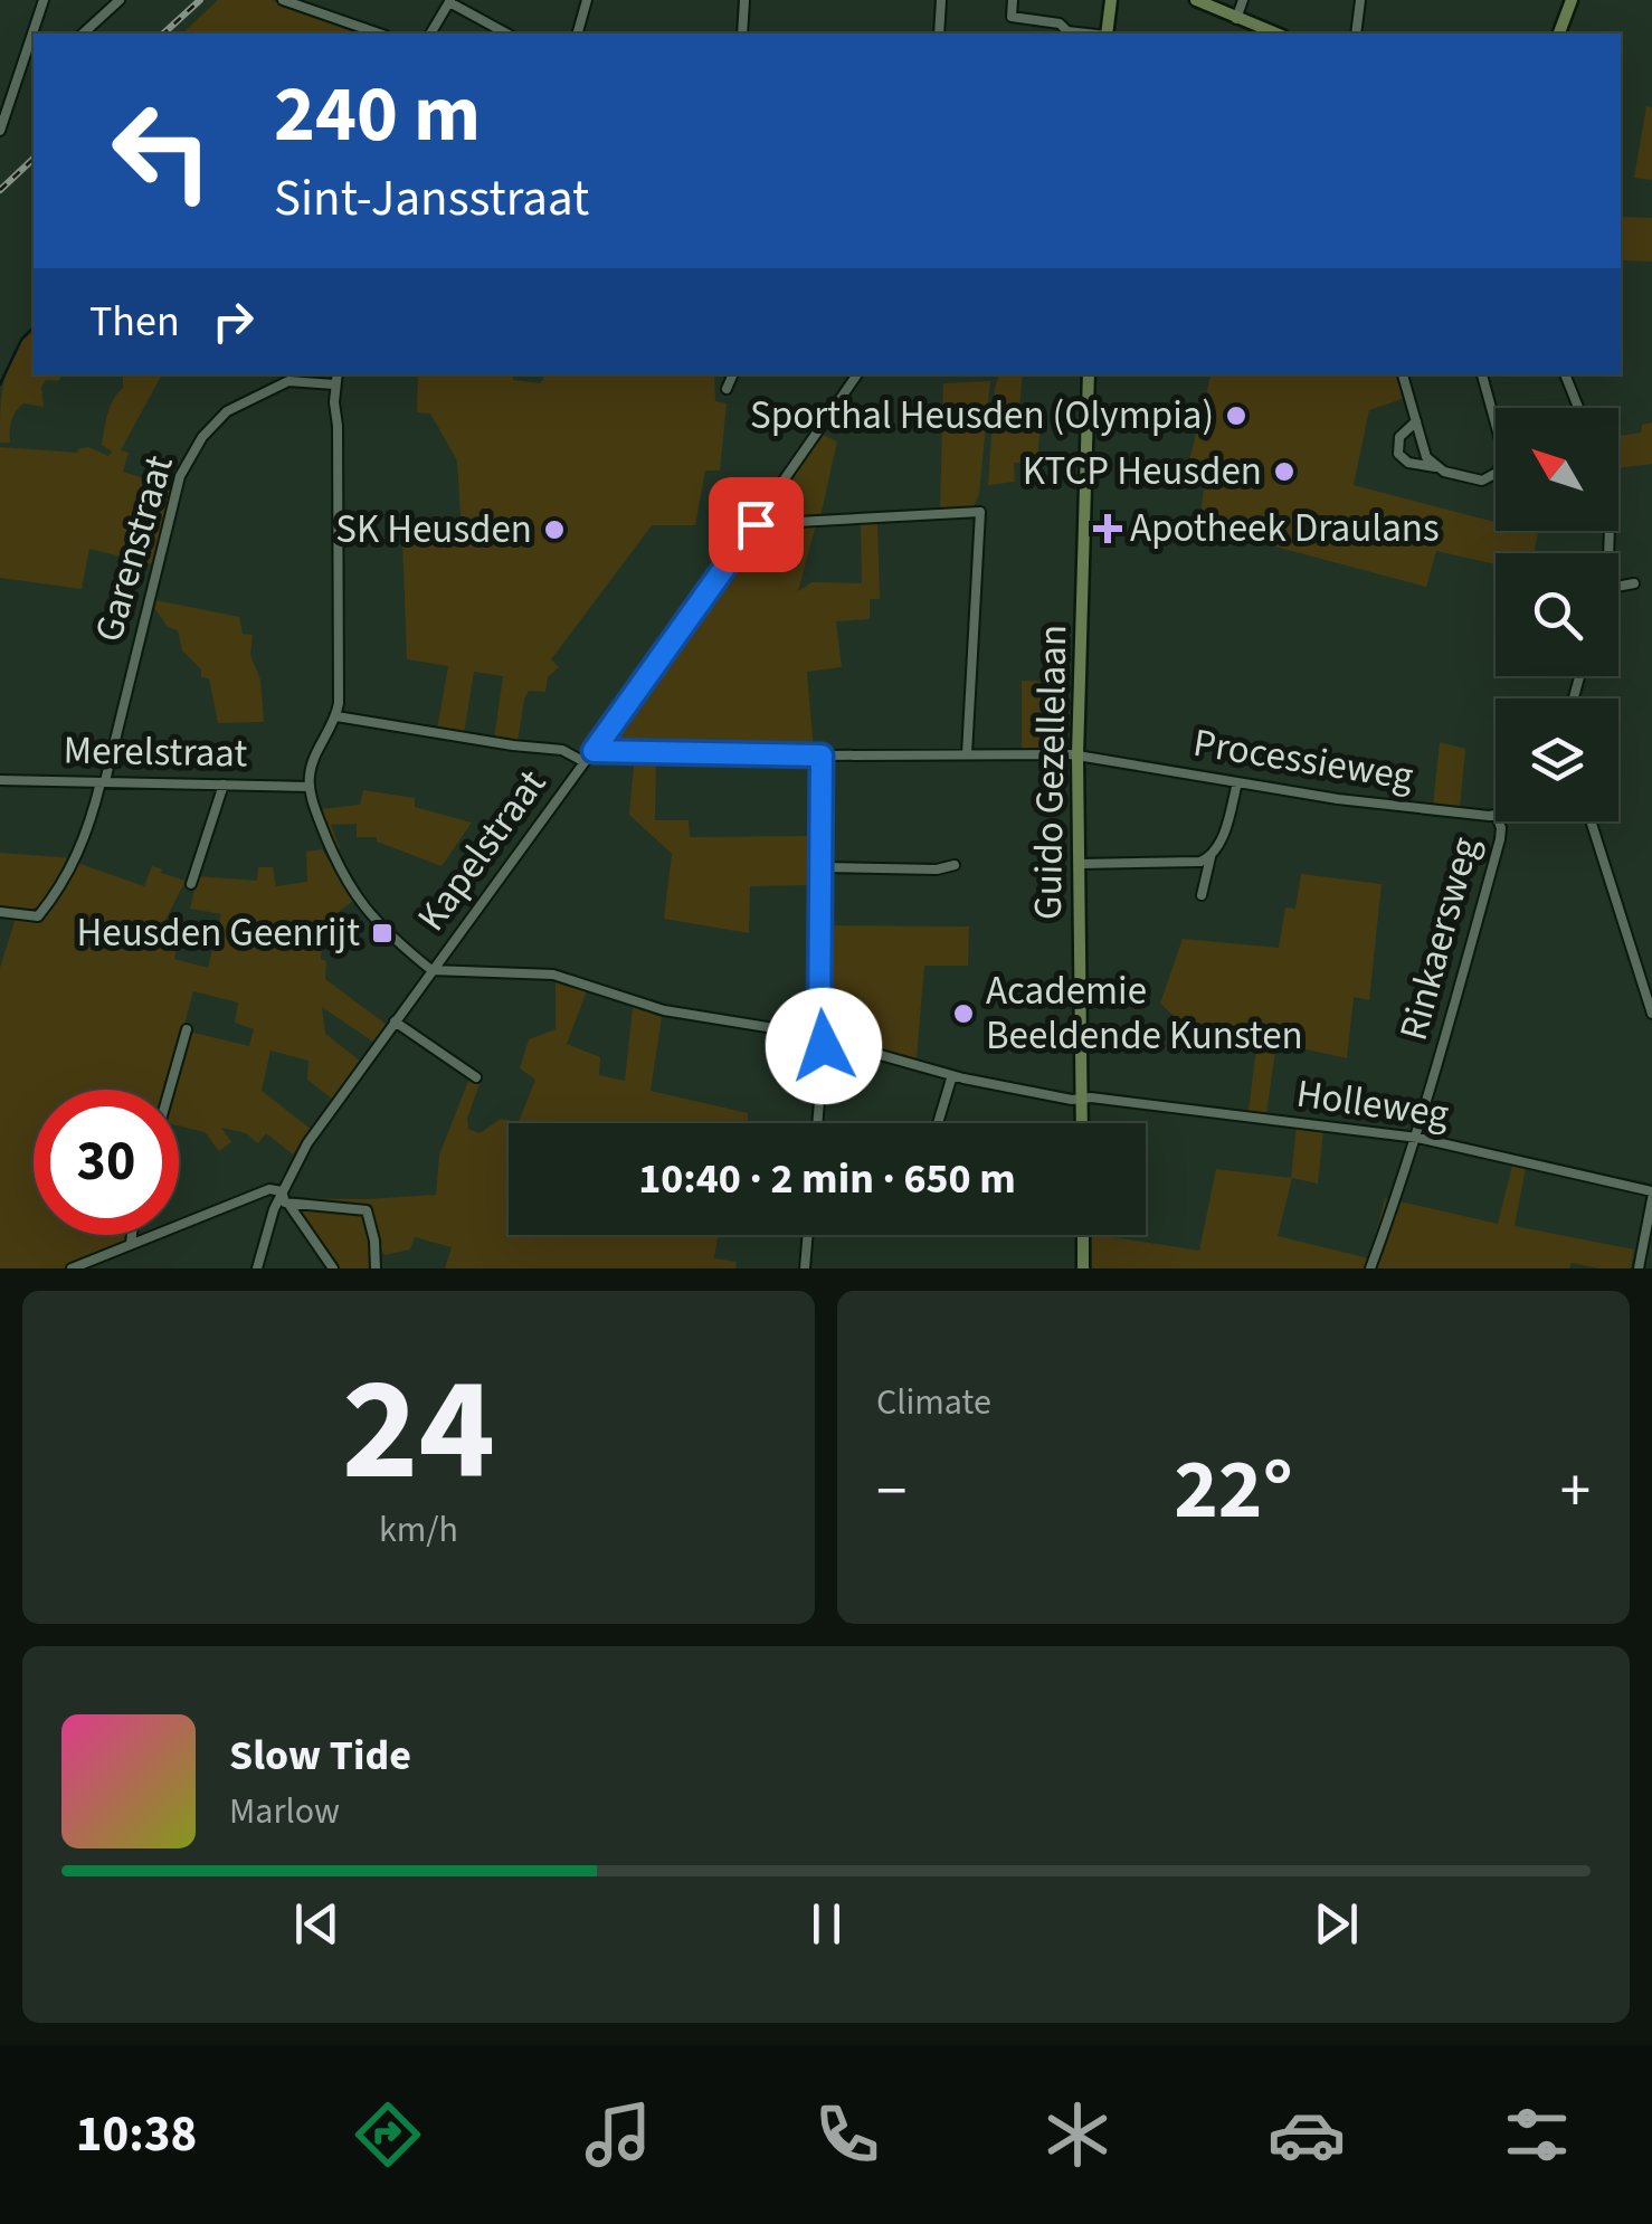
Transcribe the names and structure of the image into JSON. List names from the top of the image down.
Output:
{
  "streets": {
    "main road": ["Guido Gezellelaan"],
    "street": [
      "Garenstraat",
      "Merelstraat",
      "Processieweg",
      "Kapelstraat",
      "Rinkaersweg",
      "Holleweg"
    ]
  },
  "crossings": [
    ["Garenstraat", "Merelstraat"],
    ["Processieweg", "Guido Gezellelaan"],
    ["Processieweg", "Kapelstraat"],
    ["Guido Gezellelaan", "Holleweg"],
    ["Kapelstraat", "Holleweg"],
    ["Rinkaersweg", "Holleweg"]
  ],
  "places": {
    "other": [
      "Sporthal Heusden (Olympia)",
      "KTCP Heusden",
      "SK Heusden",
      "Academie Beeldende Kunsten"
    ],
    "health": ["Apotheek Draulans"],
    "transit": ["Heusden Geenrijt"]
  },
  "north": "top left",
  "page": {
    "turn": ["240 m", "Sint-Jansstraat"],
    "then": "Then",
    "limit": "30",
    "trip": "10:40 · 2 min · 650 m",
    "tile": [
      ["24", "km/h"],
      "Climate"
    ],
    "heat": ["−", "22°", "+"],
    "song": ["Slow Tide", "Marlow"],
    "tabs": "10:38"
  }
}
